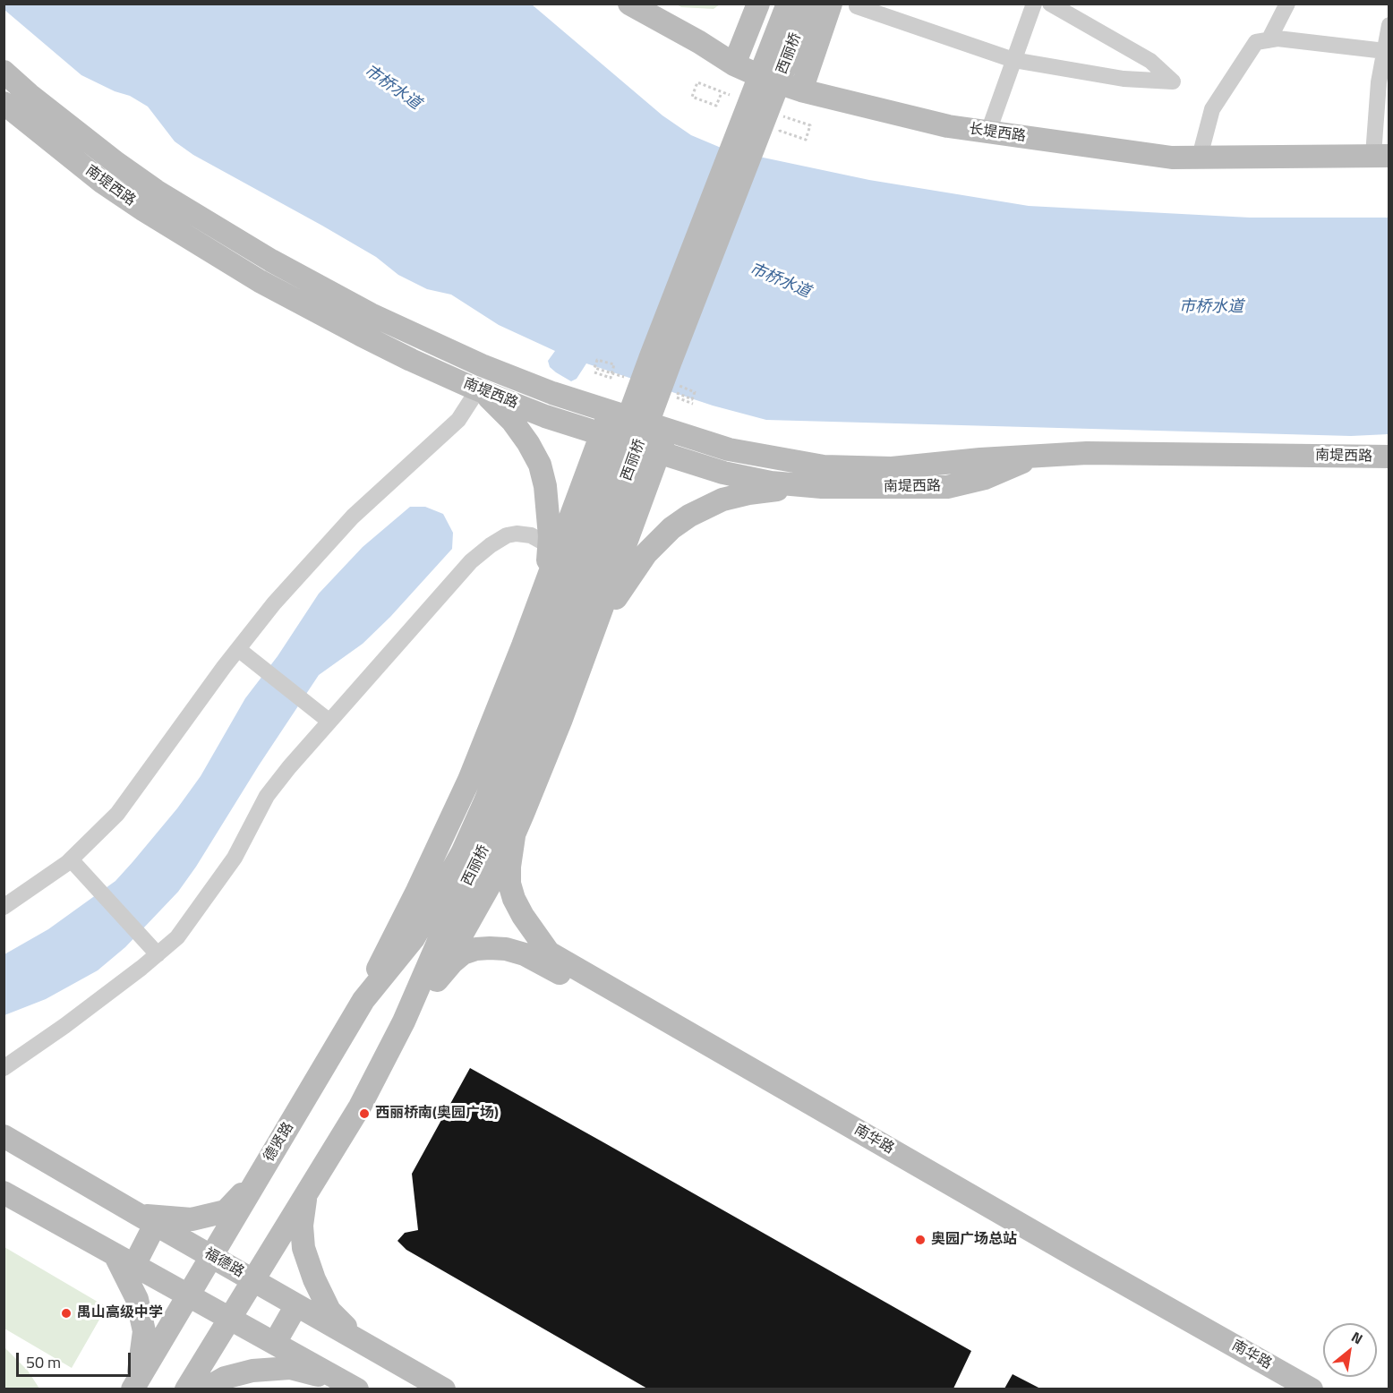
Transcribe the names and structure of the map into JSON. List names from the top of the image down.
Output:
{
  "streets": {
    "street": [
      "西丽桥",
      "长堤西路",
      "南堤西路",
      "南华路",
      "德贤路",
      "福德路"
    ]
  },
  "crossings": [
    ["西丽桥", "德贤路"],
    ["德贤路", "福德路"]
  ],
  "water": ["市桥水道"],
  "places": ["西丽桥南(奥园广场)", "奥园广场总站", "禺山高级中学"],
  "scale_bar": "50 m",
  "north": "top right"
}
